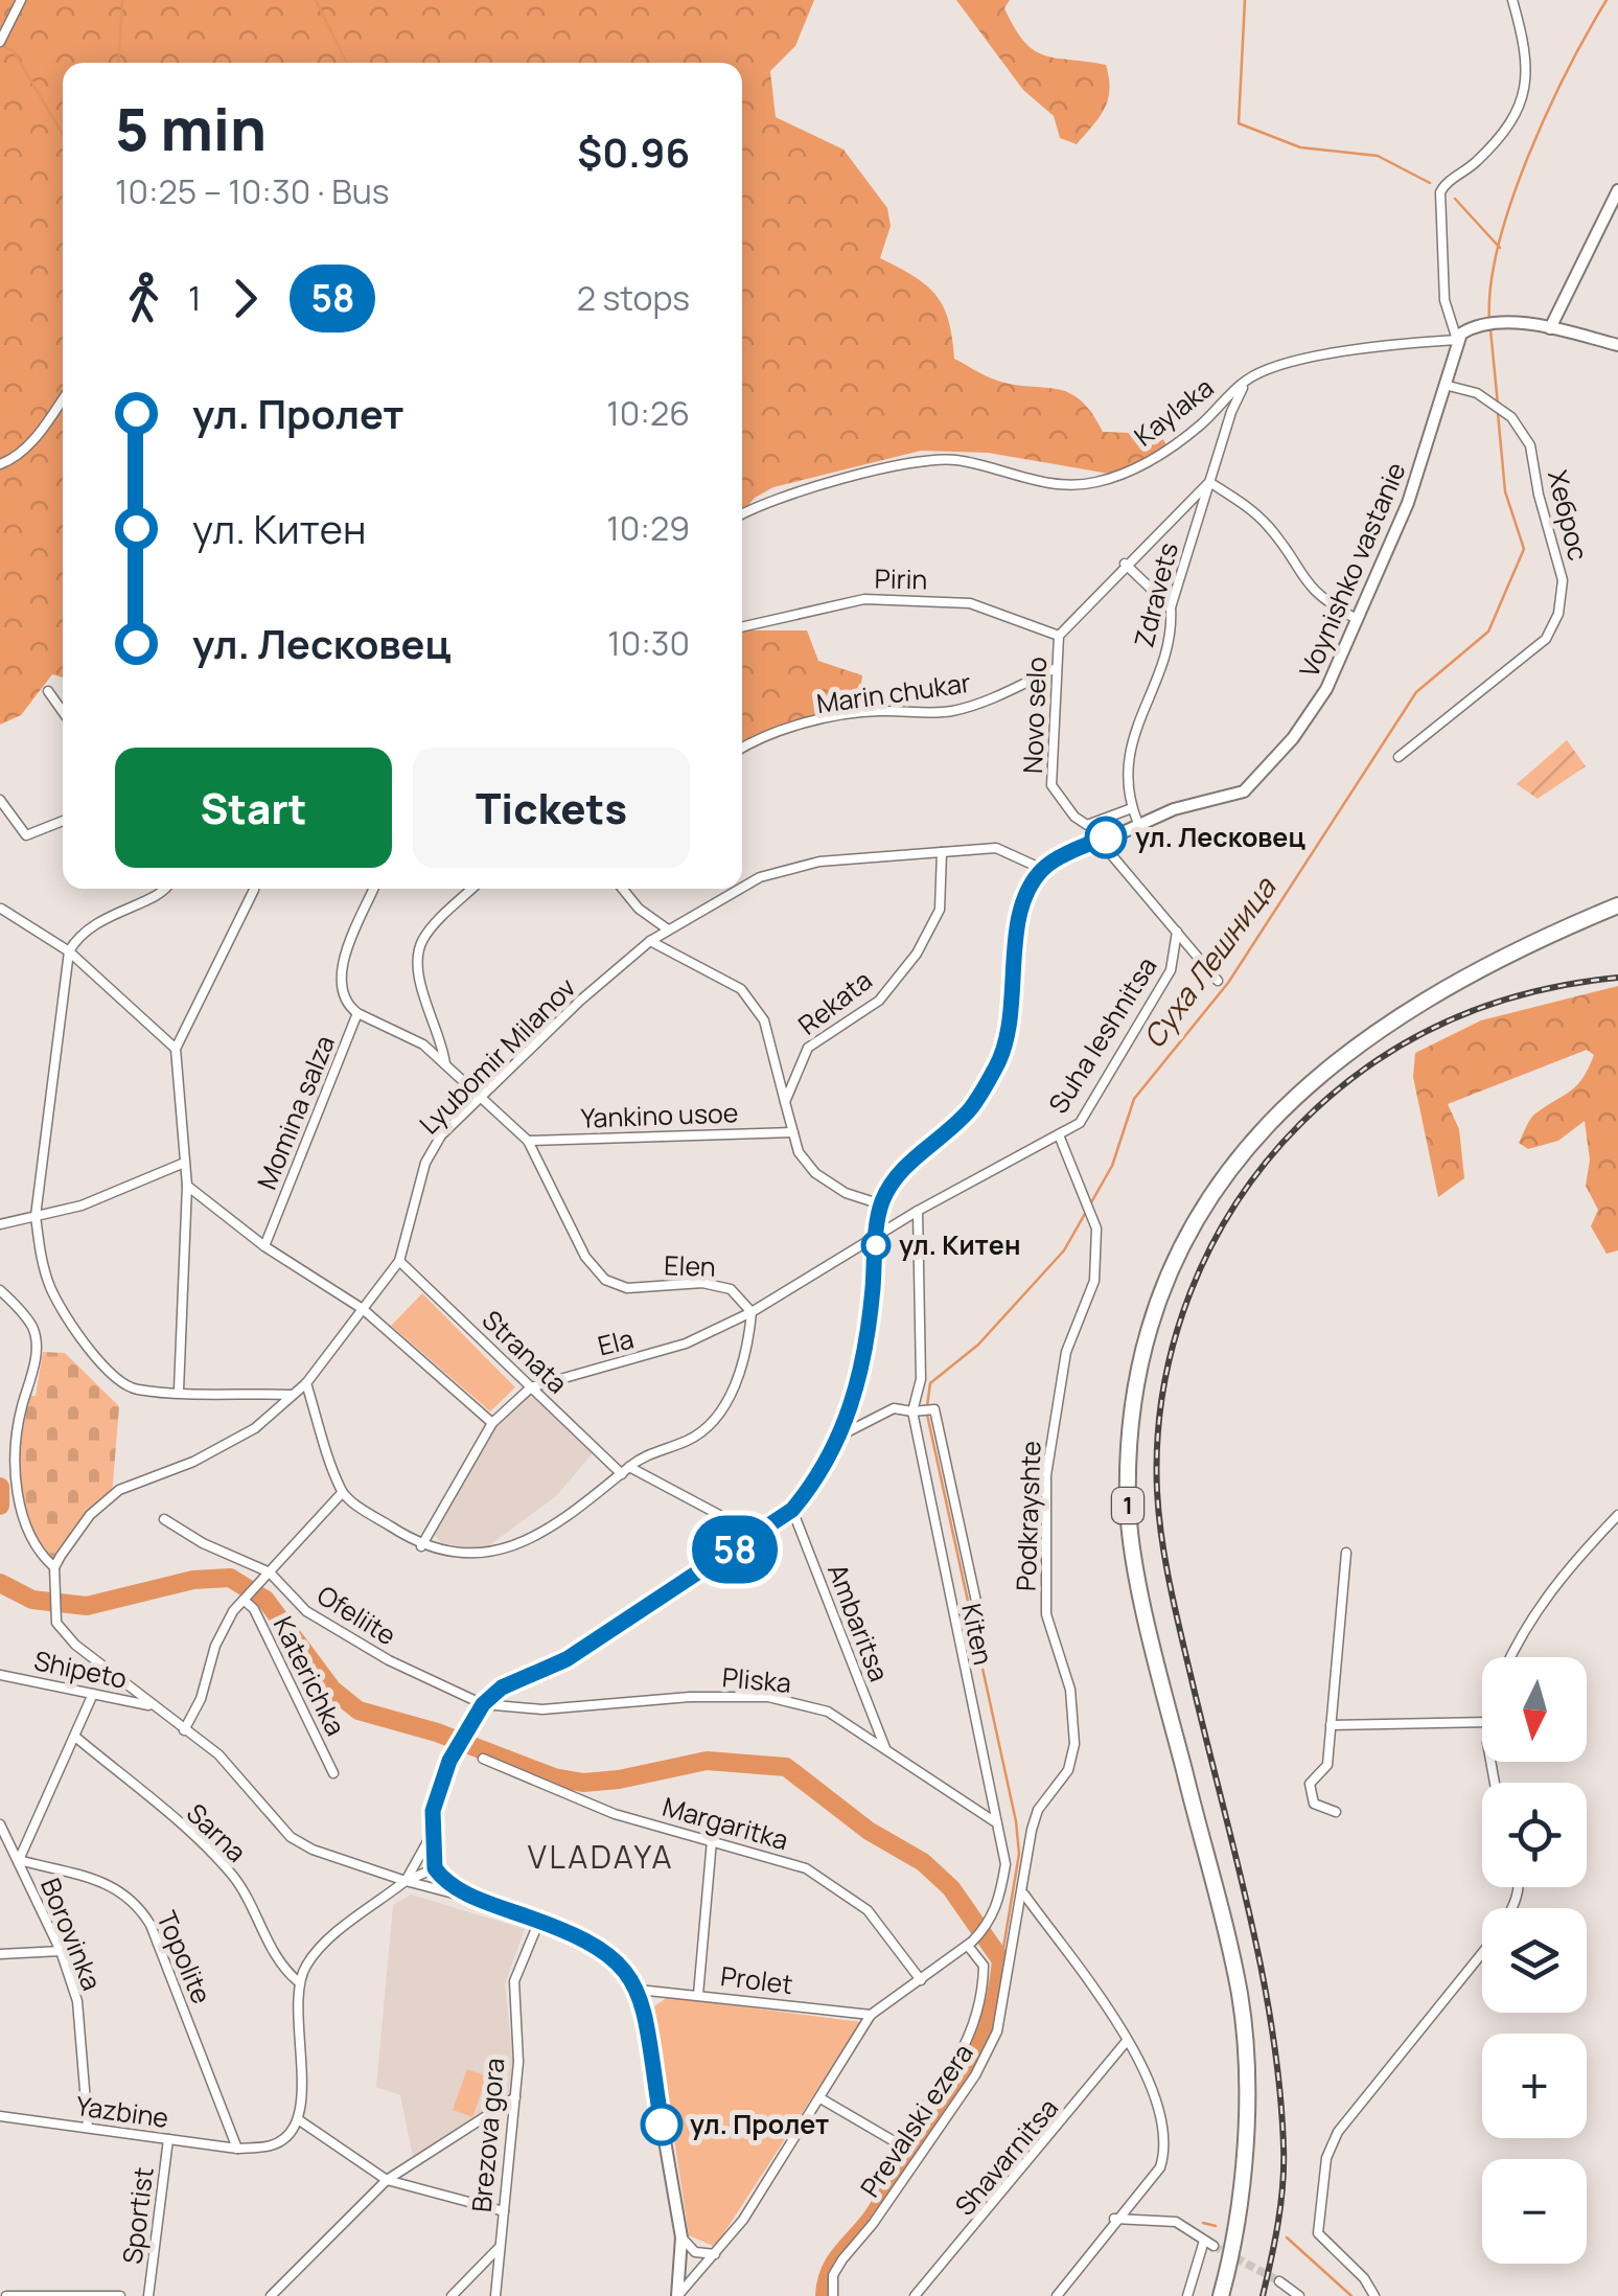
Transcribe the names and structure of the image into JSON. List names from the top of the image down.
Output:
{
  "streets": {
    "highway": ["1"],
    "street": [
      "Kaylaka",
      "Хеброс",
      "Voynishko vastanie",
      "Pirin",
      "Zdravets",
      "Marin chukar",
      "Novo selo",
      "Rekata",
      "Suha leshnitsa",
      "Lyubomir Milanov",
      "Momina salza",
      "Yankino usoe",
      "Elen",
      "Ela",
      "Stranata",
      "Podkrayshte",
      "Ofeliite",
      "Ambaritsa",
      "Kiten",
      "Shipeto",
      "Katerichka",
      "Pliska",
      "Margaritka",
      "Sarna",
      "Borovinka",
      "Topolite",
      "Prolet",
      "Yazbine",
      "Prevalski ezera",
      "Brezova gora",
      "Shavarnitsa",
      "Sportist"
    ]
  },
  "crossings": [
    ["Kaylaka", "Voynishko vastanie"],
    ["Kaylaka", "Zdravets"],
    ["Хеброс", "Voynishko vastanie"],
    ["Voynishko vastanie", "Zdravets"],
    ["Voynishko vastanie", "Lyubomir Milanov"],
    ["Pirin", "Novo selo"],
    ["Zdravets", "Novo selo"],
    ["Marin chukar", "Novo selo"],
    ["Rekata", "Lyubomir Milanov"],
    ["Suha leshnitsa", "Ela"],
    ["Suha leshnitsa", "Podkrayshte"],
    ["Suha leshnitsa", "Kiten"],
    ["Lyubomir Milanov", "Elen"],
    ["Lyubomir Milanov", "Stranata"],
    ["Momina salza", "Elen"],
    ["Yankino usoe", "Elen"],
    ["Elen", "Ela"],
    ["Ela", "Stranata"],
    ["Podkrayshte", "Prevalski ezera"],
    ["Ofeliite", "Pliska"],
    ["Ambaritsa", "Pliska"],
    ["Kiten", "Pliska"],
    ["Borovinka", "Topolite"],
    ["Borovinka", "Yazbine"],
    ["Topolite", "Yazbine"],
    ["Yazbine", "Sportist"]
  ],
  "districts": ["VLADAYA"],
  "water": ["Суха Лешница"],
  "places": ["ул. Лесковец", "ул. Китен", "ул. Пролет"],
  "lines": ["bus line 58"],
  "north": "bottom",
  "page": {
    "on_map": "58",
    "heading": ["5 min", "10:25 – 10:30 · Bus", "$0.96"],
    "legs": ["1", "58", "2 stops"],
    "list": [
      {
        "name": "ул. Пролет",
        "value": "10:26"
      },
      {
        "name": "ул. Китен",
        "value": "10:29"
      },
      {
        "name": "ул. Лесковец",
        "value": "10:30"
      }
    ],
    "buttons": ["Start", "Tickets"],
    "map_buttons": ["+", "−"]
  }
}
